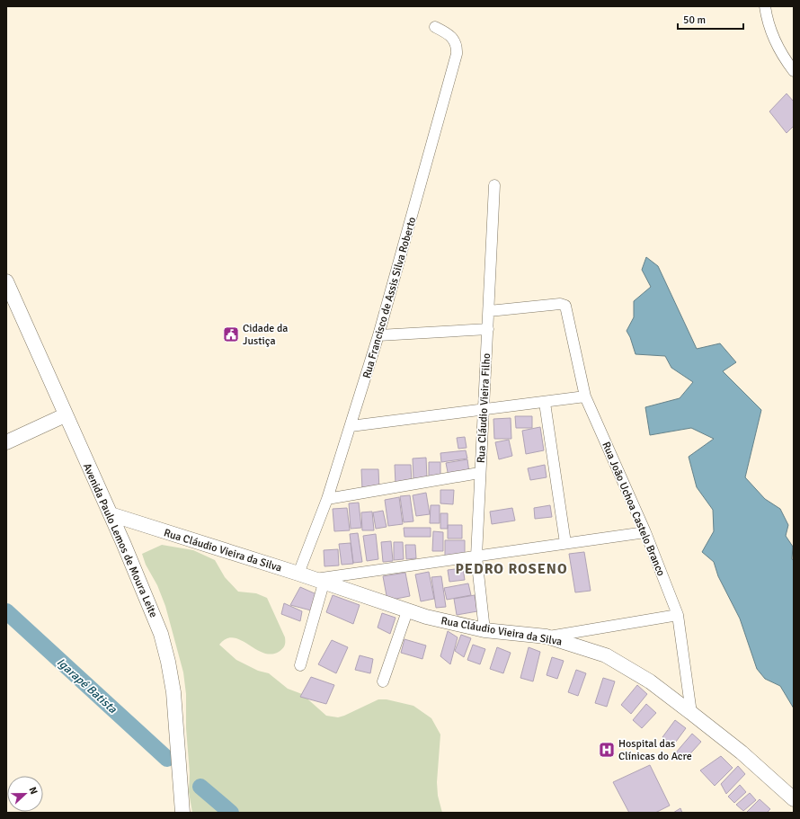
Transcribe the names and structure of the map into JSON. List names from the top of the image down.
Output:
{
  "streets": {
    "street": [
      "Rua Francisco de Assis Silva Roberto",
      "Rua Cláudio Vieira Filho",
      "Rua João Uchoa Castelo Branco",
      "Avenida Paulo Lemos de Moura Leite",
      "Rua Cláudio Vieira da Silva"
    ]
  },
  "crossings": [
    ["Rua Francisco de Assis Silva Roberto", "Rua Cláudio Vieira da Silva"],
    ["Rua Cláudio Vieira Filho", "Rua João Uchoa Castelo Branco"],
    ["Rua Cláudio Vieira Filho", "Rua Cláudio Vieira da Silva"],
    ["Rua João Uchoa Castelo Branco", "Rua Cláudio Vieira da Silva"],
    ["Avenida Paulo Lemos de Moura Leite", "Rua Cláudio Vieira da Silva"]
  ],
  "districts": ["PEDRO ROSENO"],
  "water": ["Igarapé Batista"],
  "places": {
    "public building": ["Cidade da Justiça"],
    "hospital": ["Hospital das Clínicas do Acre"]
  },
  "scale_bar": "50 m",
  "north": "right"
}
